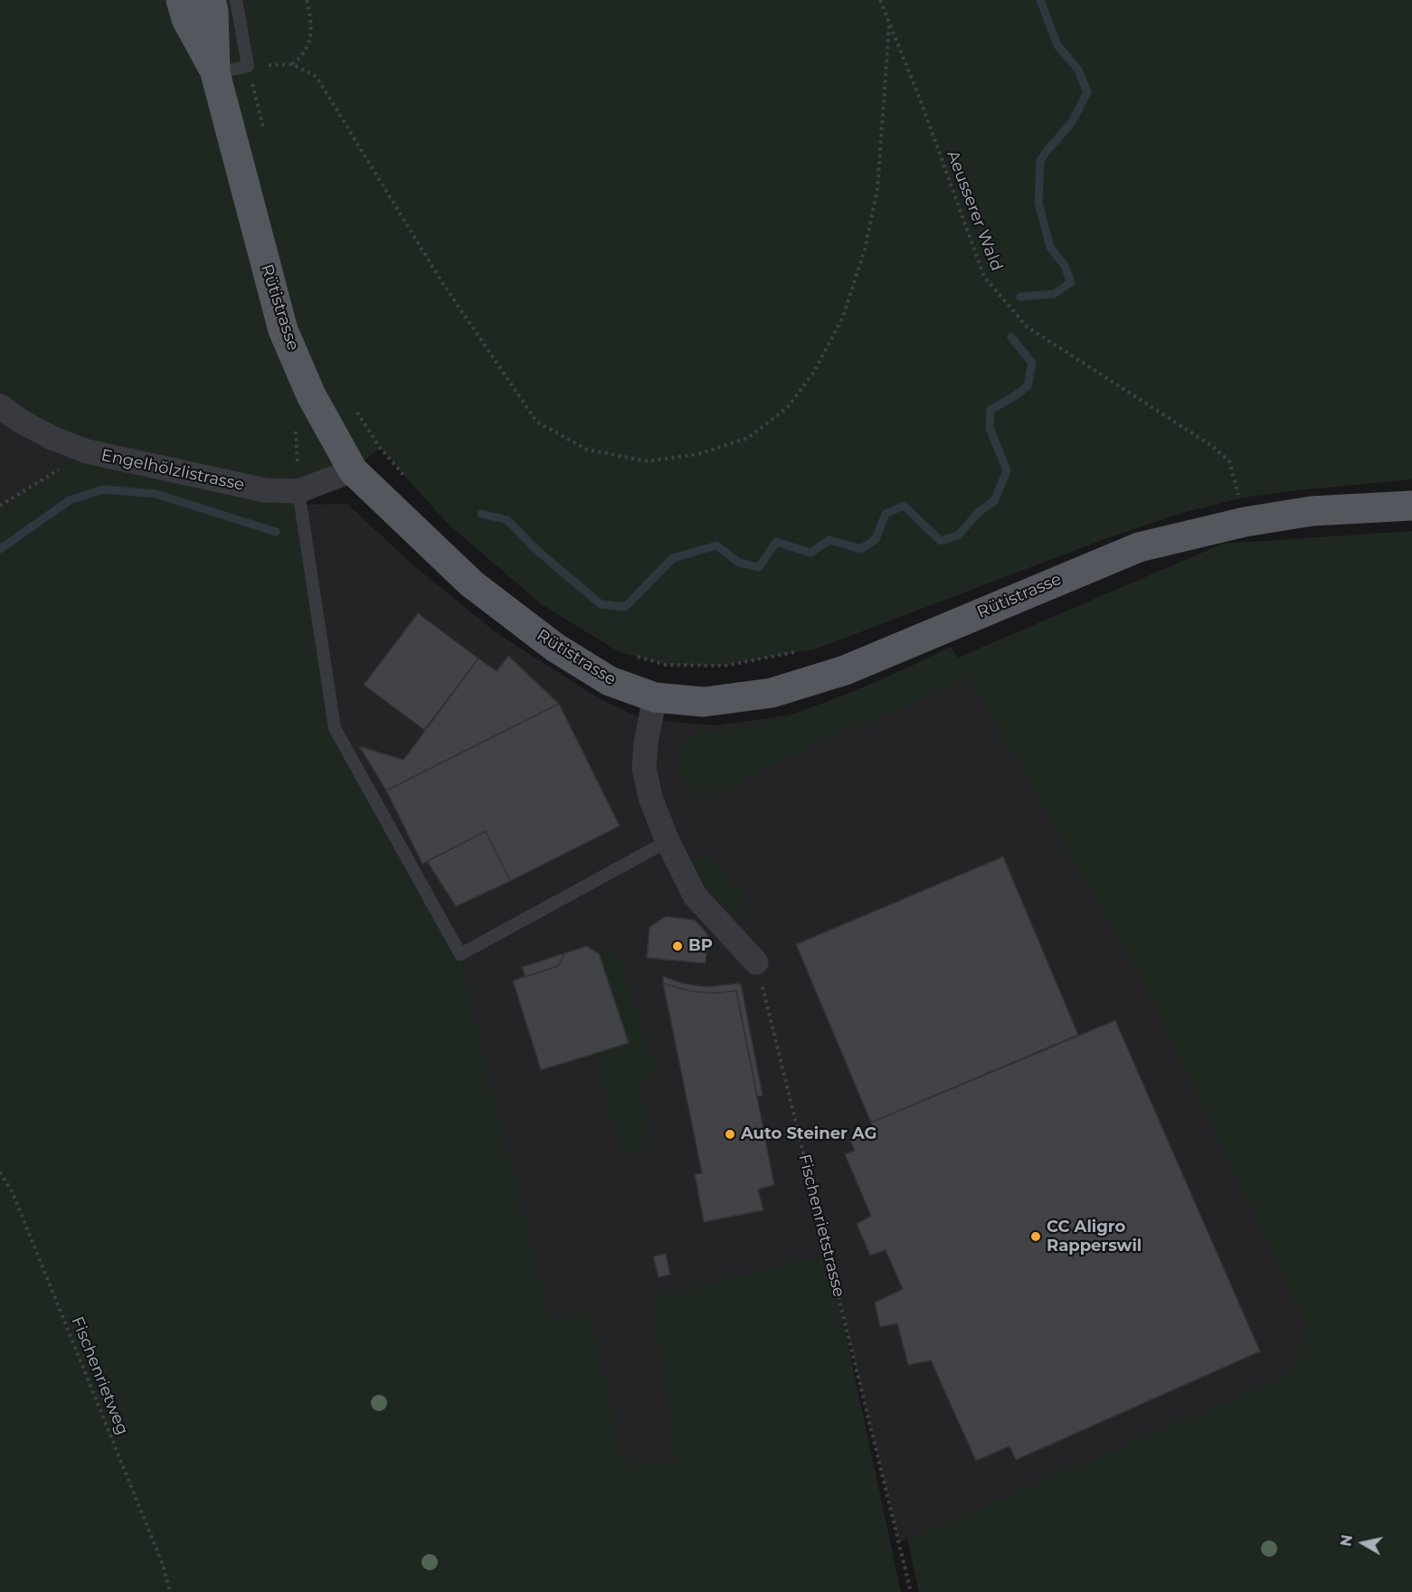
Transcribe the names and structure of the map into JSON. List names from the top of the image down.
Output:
{
  "streets": {
    "main road": ["Rütistrasse"],
    "street": ["Engelhölzlistrasse"],
    "path": ["Aeusserer Wald", "Fischenrietstrasse", "Fischenrietweg"]
  },
  "crossings": [
    ["Rütistrasse", "Engelhölzlistrasse"]
  ],
  "places": ["BP", "Auto Steiner AG", "CC Aligro Rapperswil"],
  "north": "left"
}
